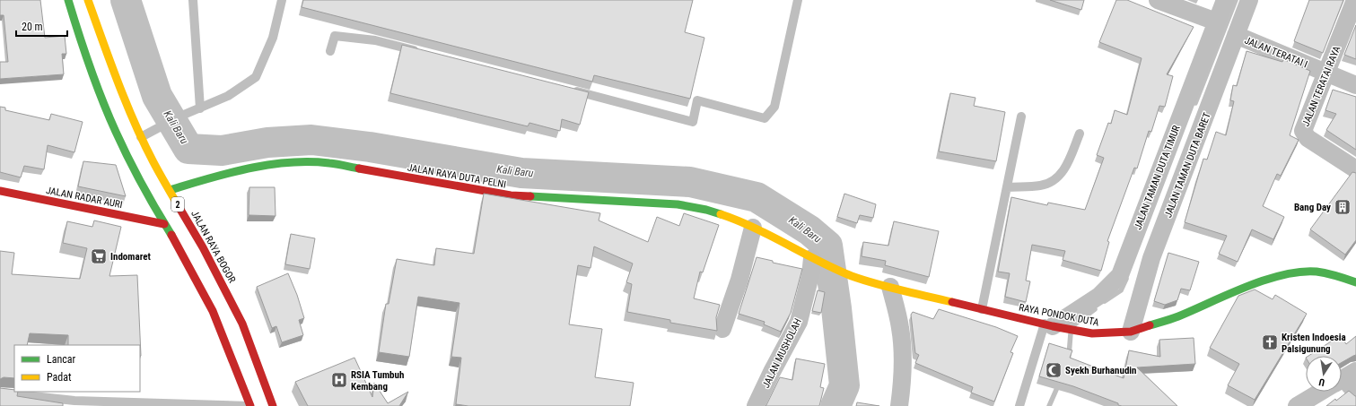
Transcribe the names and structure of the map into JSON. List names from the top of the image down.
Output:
{
  "streets": {
    "main road": [
      "JALAN RAYA DUTA PELNI",
      "JALAN RADAR AURI",
      "2",
      "JALAN RAYA BOGOR",
      "RAYA PONDOK DUTA"
    ],
    "street": [
      "JALAN TERATAI I",
      "JALAN TERATAI RAYA",
      "JALAN TAMAN DUTA BARET",
      "JALAN TAMAN DUTA TIMUR",
      "JALAN MUSHOLAH"
    ]
  },
  "crossings": [
    ["JALAN TERATAI I", "JALAN TERATAI RAYA"],
    ["JALAN TERATAI I", "JALAN TAMAN DUTA BARET"],
    ["JALAN TAMAN DUTA BARET", "RAYA PONDOK DUTA"],
    ["JALAN RAYA DUTA PELNI", "JALAN RAYA BOGOR"],
    ["JALAN RAYA DUTA PELNI", "RAYA PONDOK DUTA"],
    ["JALAN RAYA DUTA PELNI", "JALAN MUSHOLAH"],
    ["JALAN TAMAN DUTA TIMUR", "RAYA PONDOK DUTA"],
    ["JALAN RADAR AURI", "2"],
    ["RAYA PONDOK DUTA", "JALAN MUSHOLAH"]
  ],
  "water": ["Kali Baru"],
  "places": {
    "building": ["Bang Day"],
    "supermarket": ["Indomaret"],
    "church": ["Kristen Indoesia Palsigunung"],
    "mosque": ["Syekh Burhanudin"],
    "hospital": ["RSIA Tumbuh Kembang"]
  },
  "legend": ["Lancar", "Padat"],
  "scale_bar": "20 m",
  "north": "bottom"
}
